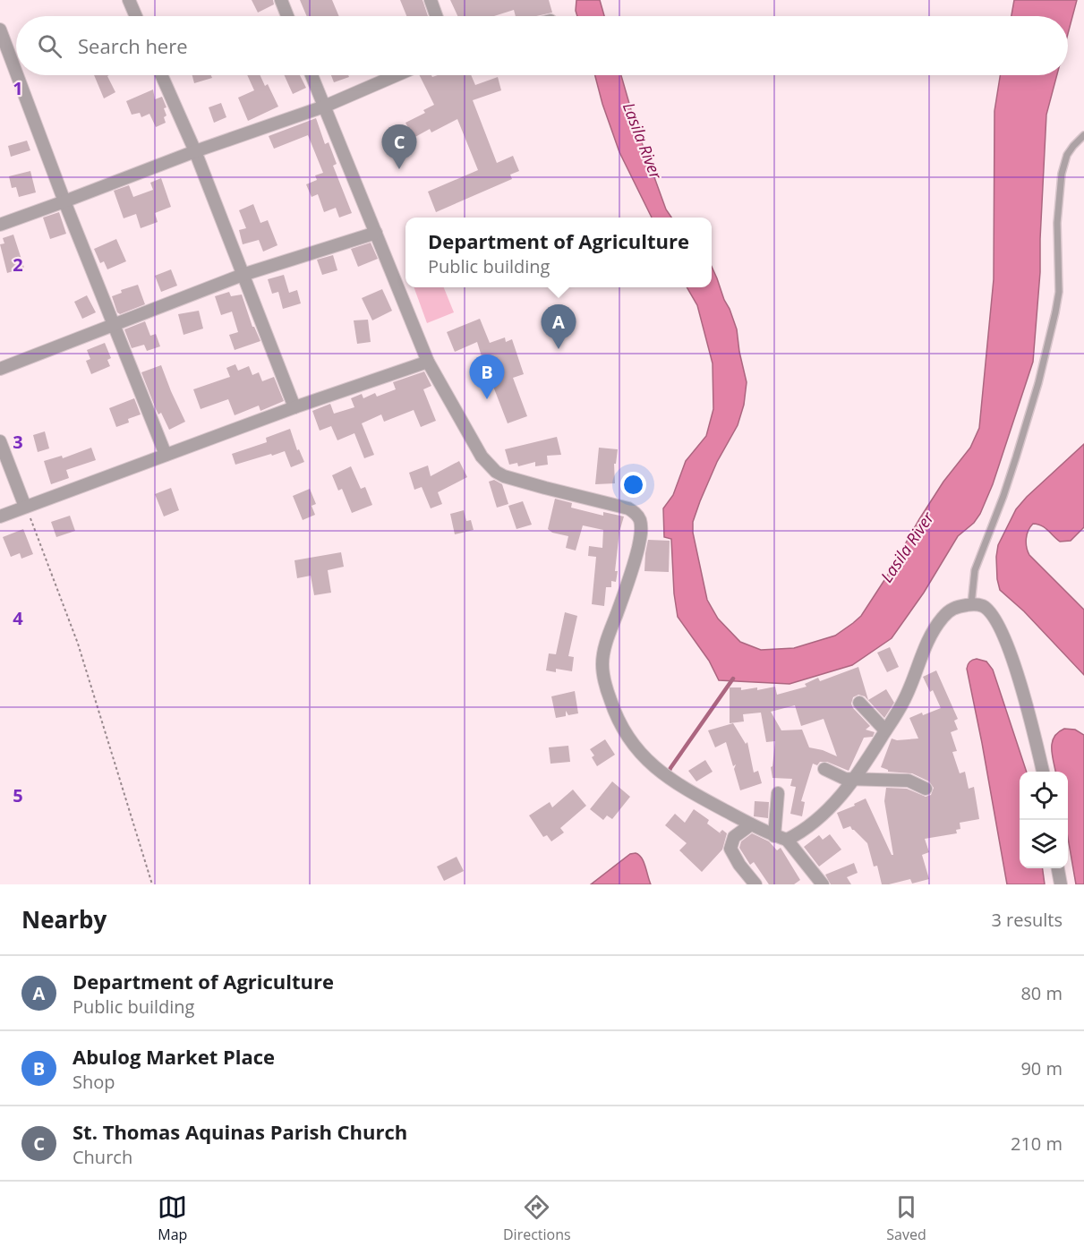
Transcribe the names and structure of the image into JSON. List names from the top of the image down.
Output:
{
  "water": ["Lasila River"],
  "page": {
    "search": "Search here",
    "pins": ["C", "A", "B"],
    "popup": ["Department of Agriculture", "Public building"],
    "heading": ["Nearby", "3 results"],
    "list": [
      {
        "mark": "A",
        "name": "Department of Agriculture",
        "note": "Public building",
        "value": "80 m"
      },
      {
        "mark": "B",
        "name": "Abulog Market Place",
        "note": "Shop",
        "value": "90 m"
      },
      {
        "mark": "C",
        "name": "St. Thomas Aquinas Parish Church",
        "note": "Church",
        "value": "210 m"
      }
    ],
    "nav": ["Map", "Directions", "Saved"]
  },
  "grid": {
    "rows": [
      "1",
      "2",
      "3",
      "4",
      "5"
    ]
  }
}
